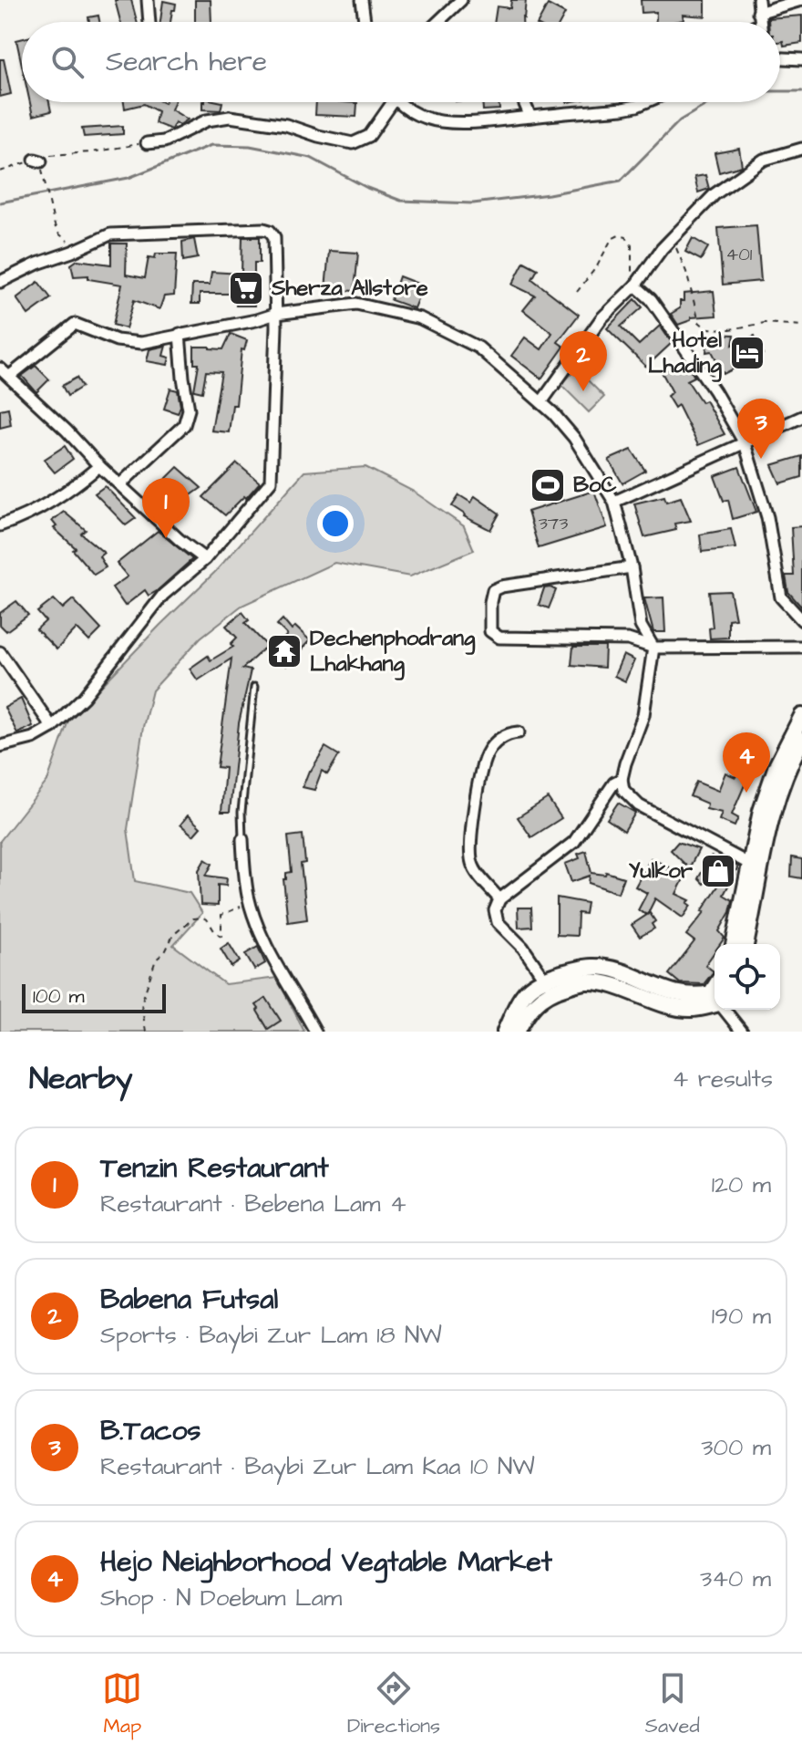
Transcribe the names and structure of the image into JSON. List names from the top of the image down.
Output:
{
  "places": {
    "supermarket": ["Sherza Allstore"],
    "hotel": ["Hotel Lhading"],
    "sports": ["BoC"],
    "temple": ["Dechenphodrang Lhakhang"],
    "shop": ["Yulkor"]
  },
  "house_numbers": ["401", "373"],
  "scale_bar": "100 m",
  "page": {
    "search": "Search here",
    "pins": [
      "2",
      "3",
      "1",
      "4"
    ],
    "scale": "100 m",
    "heading": ["Nearby", "4 results"],
    "list": [
      {
        "mark": "1",
        "name": "Tenzin Restaurant",
        "note": "Restaurant · Bebena Lam 4",
        "value": "120 m"
      },
      {
        "mark": "2",
        "name": "Babena Futsal",
        "note": "Sports · Baybi Zur Lam 18 NW",
        "value": "190 m"
      },
      {
        "mark": "3",
        "name": "B.Tacos",
        "note": "Restaurant · Baybi Zur Lam Kaa 10 NW",
        "value": "300 m"
      },
      {
        "mark": "4",
        "name": "Hejo Neighborhood Vegtable Market",
        "note": "Shop · N Doebum Lam",
        "value": "340 m"
      }
    ],
    "nav": ["Map", "Directions", "Saved"]
  }
}
